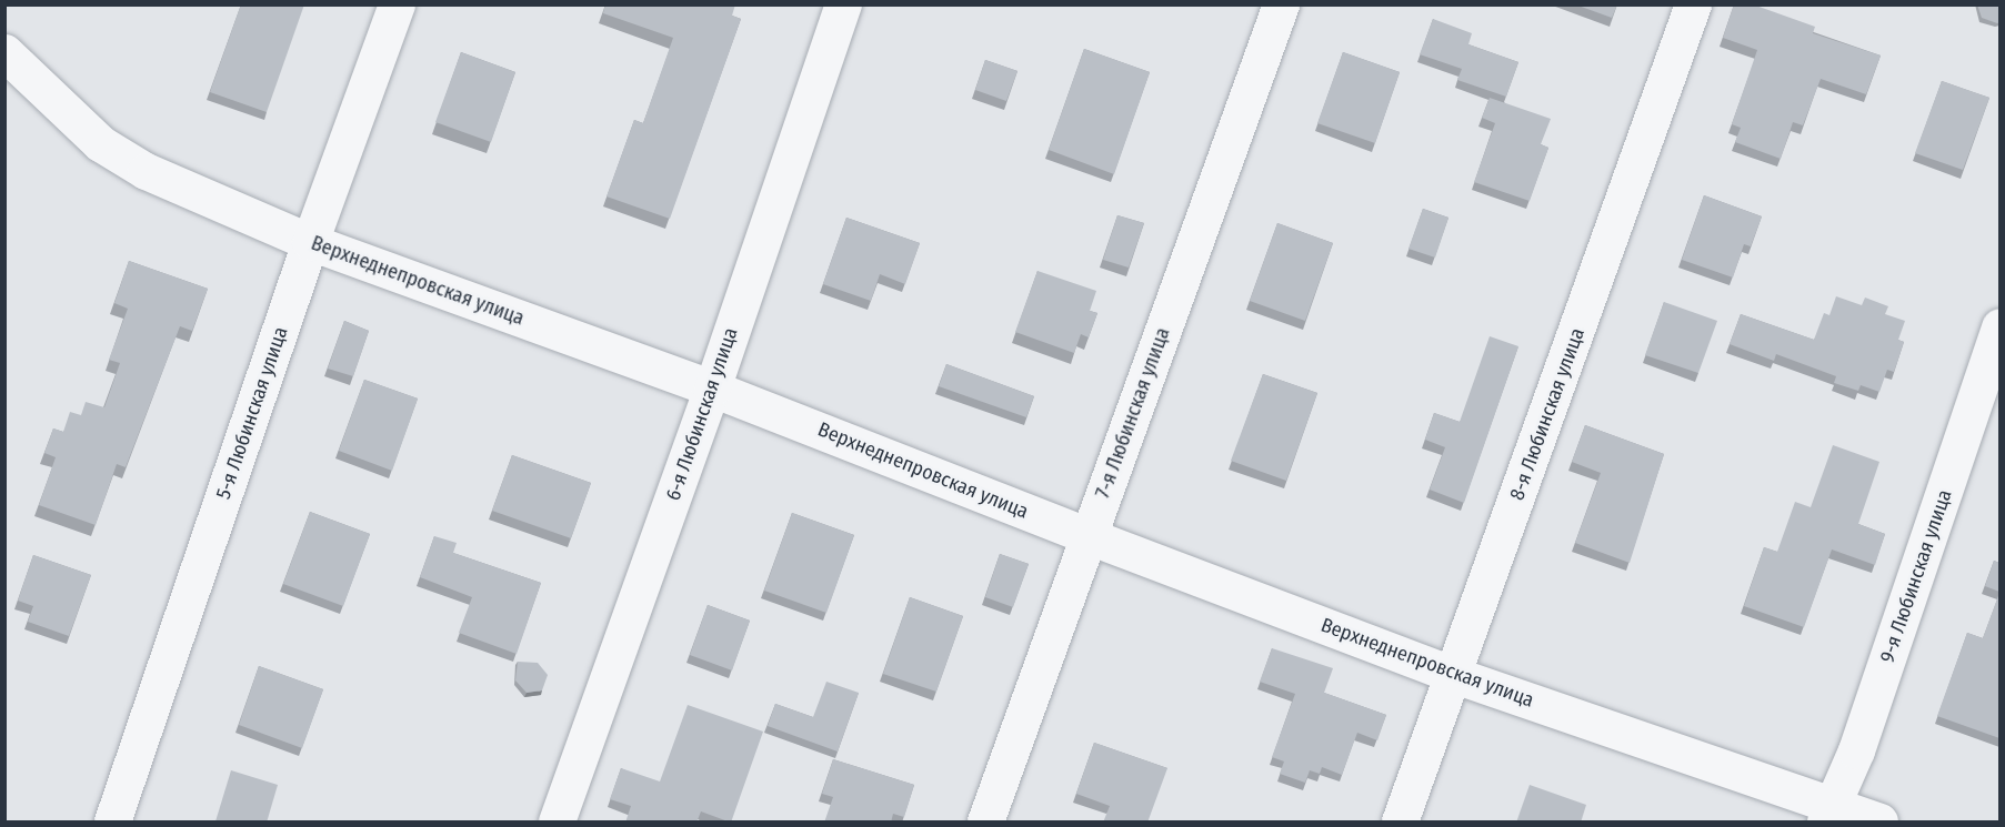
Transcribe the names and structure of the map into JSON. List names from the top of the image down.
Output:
{
  "streets": {
    "street": [
      "Верхнеднепровская улица",
      "5-я Любинская улица",
      "7-я Любинская улица",
      "6-я Любинская улица",
      "8-я Любинская улица",
      "9-я Любинская улица"
    ]
  },
  "crossings": [
    ["Верхнеднепровская улица", "5-я Любинская улица"],
    ["Верхнеднепровская улица", "7-я Любинская улица"],
    ["Верхнеднепровская улица", "6-я Любинская улица"],
    ["Верхнеднепровская улица", "8-я Любинская улица"],
    ["Верхнеднепровская улица", "9-я Любинская улица"]
  ]
}
